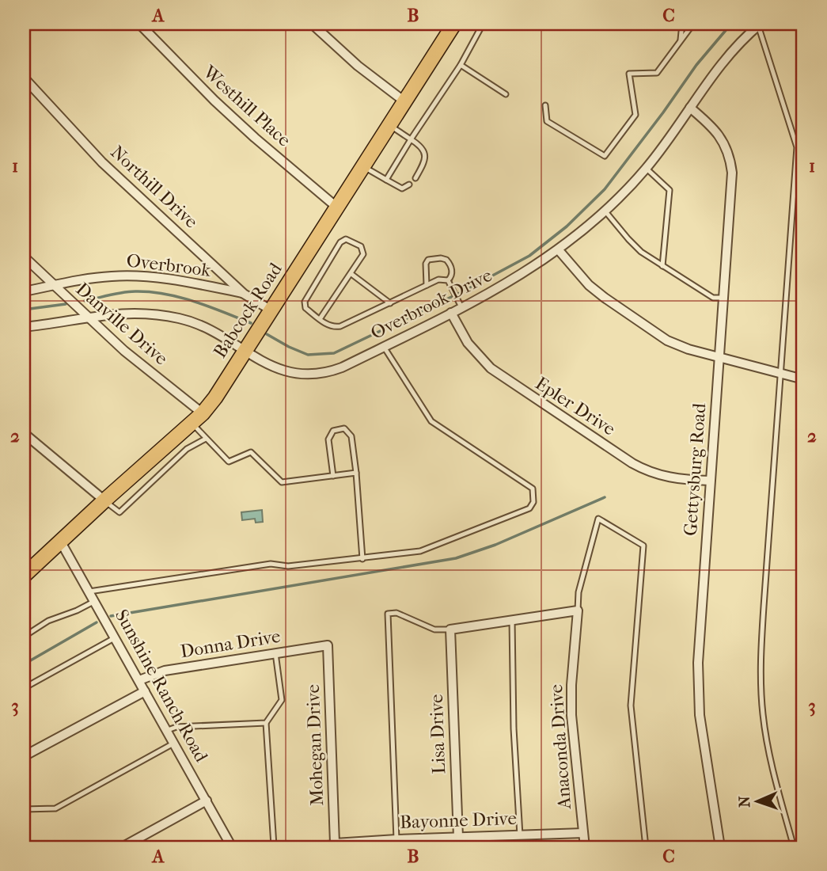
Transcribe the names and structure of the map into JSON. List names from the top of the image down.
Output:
{
  "streets": {
    "main road": ["Babcock Road"],
    "street": [
      "Westhill Place",
      "Northill Drive",
      "Overbrook",
      "Overbrook Drive",
      "Danville Drive",
      "Epler Drive",
      "Gettysburg Road",
      "Donna Drive",
      "Sunshine Ranch Road",
      "Lisa Drive",
      "Mohegan Drive",
      "Anaconda Drive",
      "Bayonne Drive"
    ]
  },
  "crossings": [
    ["Westhill Place", "Babcock Road"],
    ["Northill Drive", "Overbrook"],
    ["Northill Drive", "Babcock Road"],
    ["Overbrook", "Danville Drive"],
    ["Overbrook Drive", "Babcock Road"],
    ["Overbrook Drive", "Danville Drive"],
    ["Overbrook Drive", "Epler Drive"],
    ["Overbrook Drive", "Gettysburg Road"],
    ["Babcock Road", "Danville Drive"],
    ["Babcock Road", "Sunshine Ranch Road"],
    ["Epler Drive", "Gettysburg Road"],
    ["Donna Drive", "Sunshine Ranch Road"],
    ["Donna Drive", "Mohegan Drive"],
    ["Lisa Drive", "Bayonne Drive"],
    ["Mohegan Drive", "Bayonne Drive"],
    ["Anaconda Drive", "Bayonne Drive"]
  ],
  "north": "left",
  "grid": {
    "columns": ["A", "B", "C"],
    "rows": ["1", "2", "3"]
  }
}
